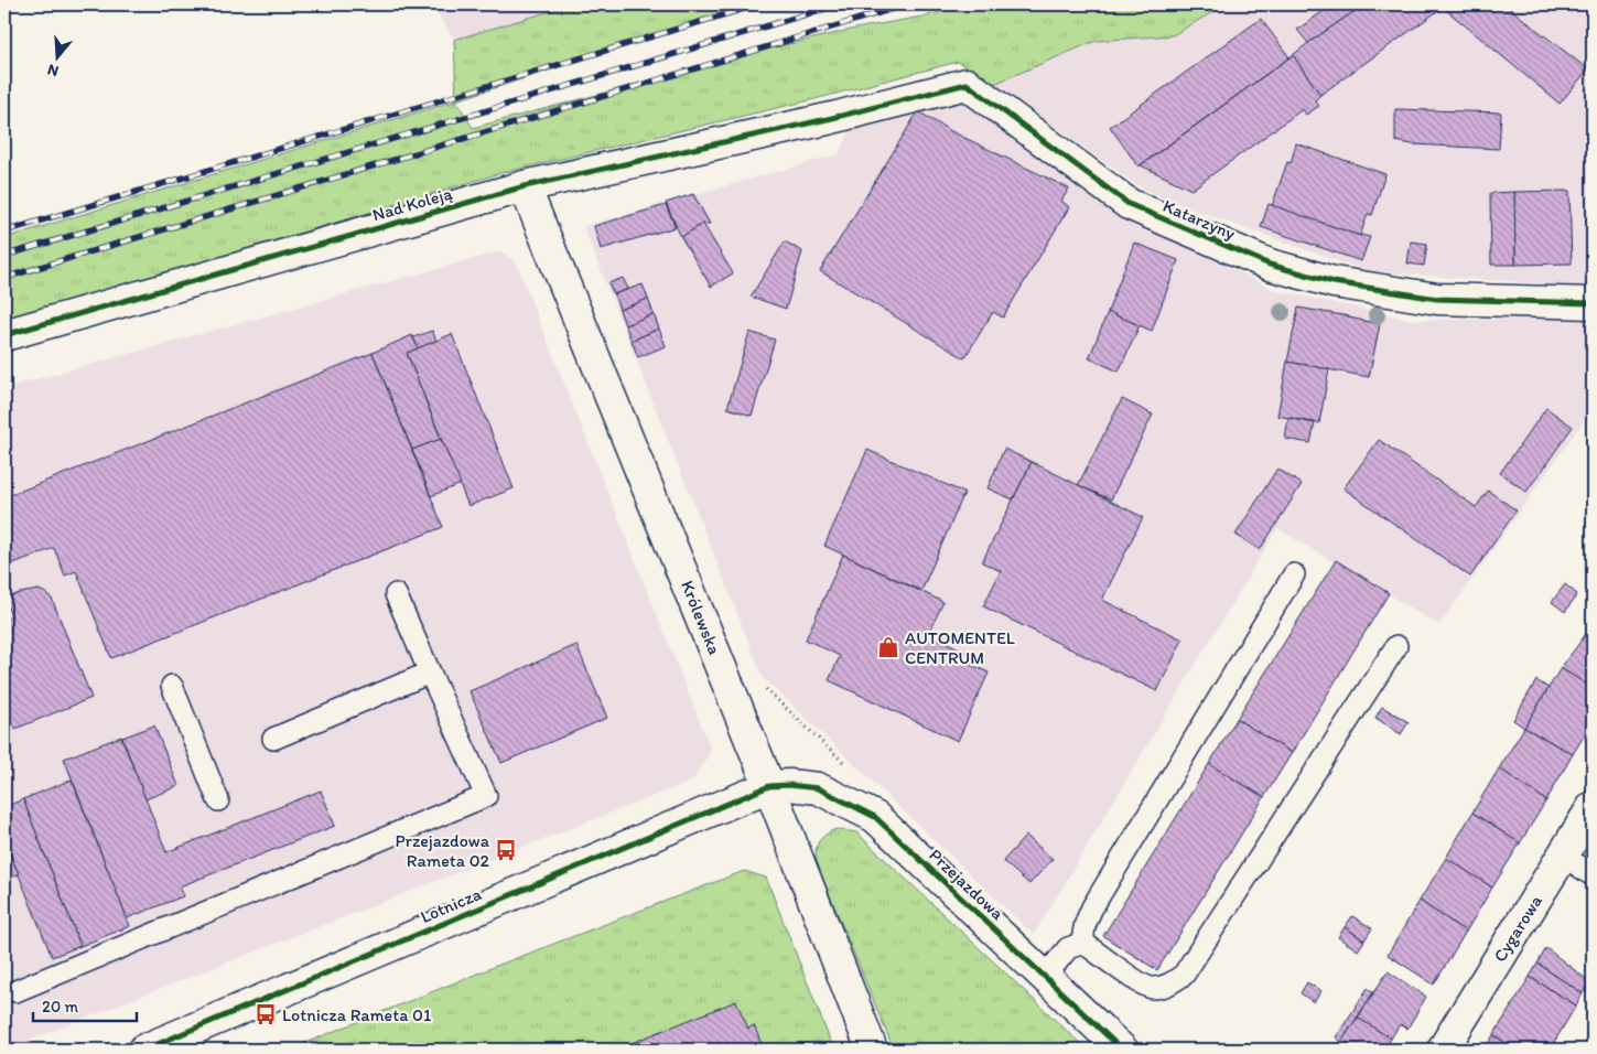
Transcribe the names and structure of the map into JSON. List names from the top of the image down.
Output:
{
  "streets": {
    "street": [
      "Nad Koleją",
      "Katarzyny",
      "Królewska",
      "Przejazdowa",
      "Lotnicza",
      "Cygarowa"
    ]
  },
  "crossings": [
    ["Nad Koleją", "Katarzyny"],
    ["Nad Koleją", "Królewska"],
    ["Królewska", "Przejazdowa"],
    ["Królewska", "Lotnicza"],
    ["Przejazdowa", "Lotnicza"]
  ],
  "places": {
    "shop": ["AUTOMENTEL CENTRUM"],
    "bus stop": ["Przejazdowa Rameta 02", "Lotnicza Rameta 01"]
  },
  "scale_bar": "20 m",
  "north": "bottom"
}
